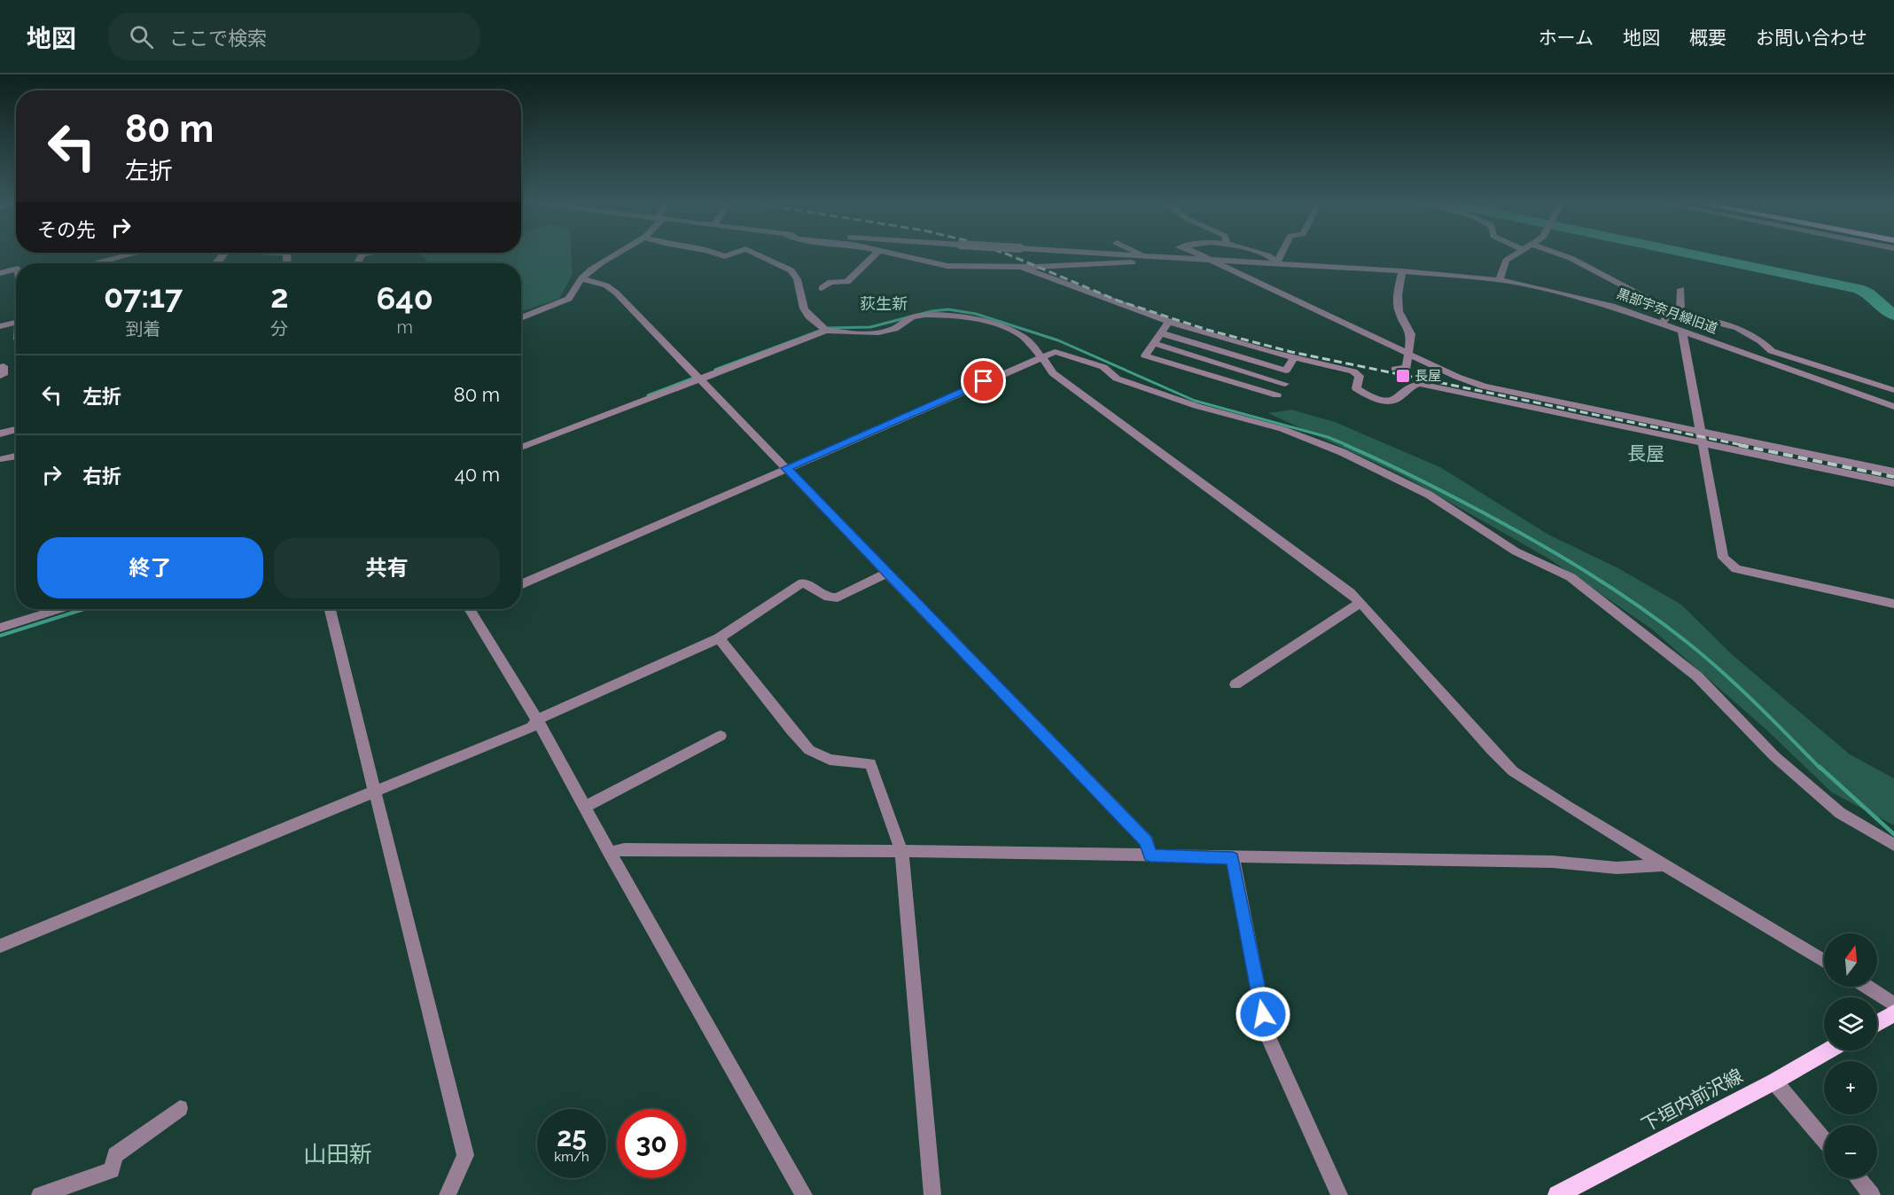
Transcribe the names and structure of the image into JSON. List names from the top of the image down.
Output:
{
  "streets": {
    "main road": ["下垣内前沢線"],
    "street": ["黒部宇奈月線旧道"]
  },
  "districts": ["荻生新", "長屋", "山田新"],
  "places": {
    "transit": ["長屋"]
  },
  "north": "top",
  "page": {
    "header": "地図",
    "search": "ここで検索",
    "nav": [
      "ホーム",
      "地図",
      "概要",
      "お問い合わせ"
    ],
    "turn": ["80 m", "左折"],
    "then": "その先",
    "eta": [
      "07:17",
      "到着",
      "2",
      "分",
      "640",
      "m"
    ],
    "list": [
      {
        "name": "左折",
        "value": "80 m"
      },
      {
        "name": "右折",
        "value": "40 m"
      }
    ],
    "buttons": ["終了", "共有"],
    "map_buttons": ["+", "−"],
    "speed": "25 km/h",
    "limit": "30"
  }
}
